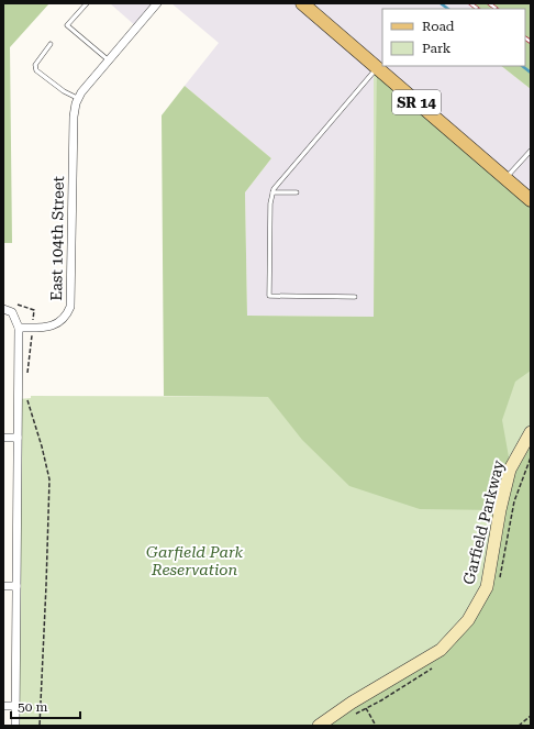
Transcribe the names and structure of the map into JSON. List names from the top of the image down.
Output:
{
  "streets": {
    "main road": ["SR 14"],
    "street": ["East 104th Street", "Garfield Parkway"]
  },
  "parks": ["Garfield Park Reservation"],
  "legend": ["Road", "Park"],
  "scale_bar": "50 m"
}
